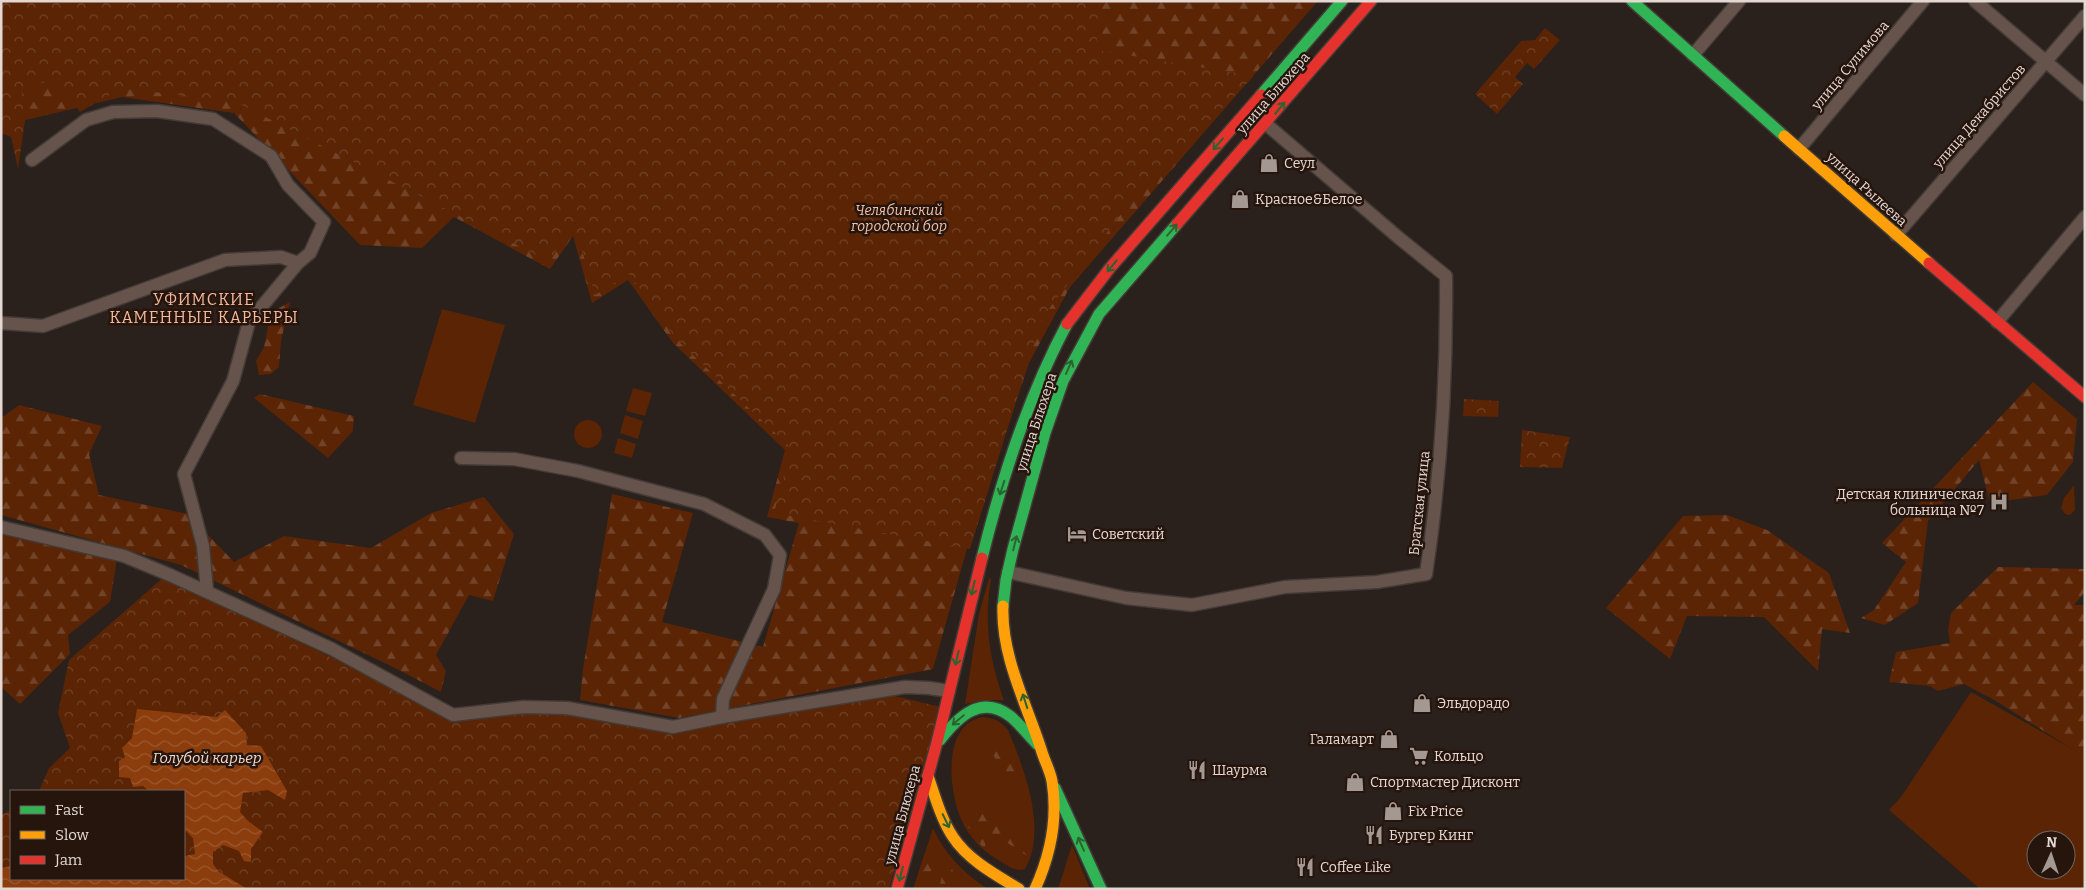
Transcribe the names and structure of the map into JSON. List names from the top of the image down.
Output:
{
  "streets": {
    "main road": ["улица Блюхера", "улица Рылеева"],
    "street": ["улица Сулимова", "улица Декабристов", "Братская улица"]
  },
  "crossings": [
    ["улица Сулимова", "улица Рылеева"],
    ["улица Блюхера", "Братская улица"],
    ["улица Декабристов", "улица Рылеева"]
  ],
  "districts": ["УФИМСКИЕ КАМЕННЫЕ КАРЬЕРЫ"],
  "water": ["Голубой карьер"],
  "parks": ["Челябинский городской бор"],
  "places": {
    "shop": [
      "Сеул",
      "Красное&Белое",
      "Эльдорадо",
      "Галамарт",
      "Спортмастер Дисконт",
      "Fix Price"
    ],
    "hospital": ["Детская клиническая больница №7"],
    "hotel": ["Советский"],
    "supermarket": ["Кольцо"],
    "restaurant": ["Шаурма", "Бургер Кинг", "Coffee Like"]
  },
  "legend": ["Fast", "Slow", "Jam"],
  "north": "top"
}
